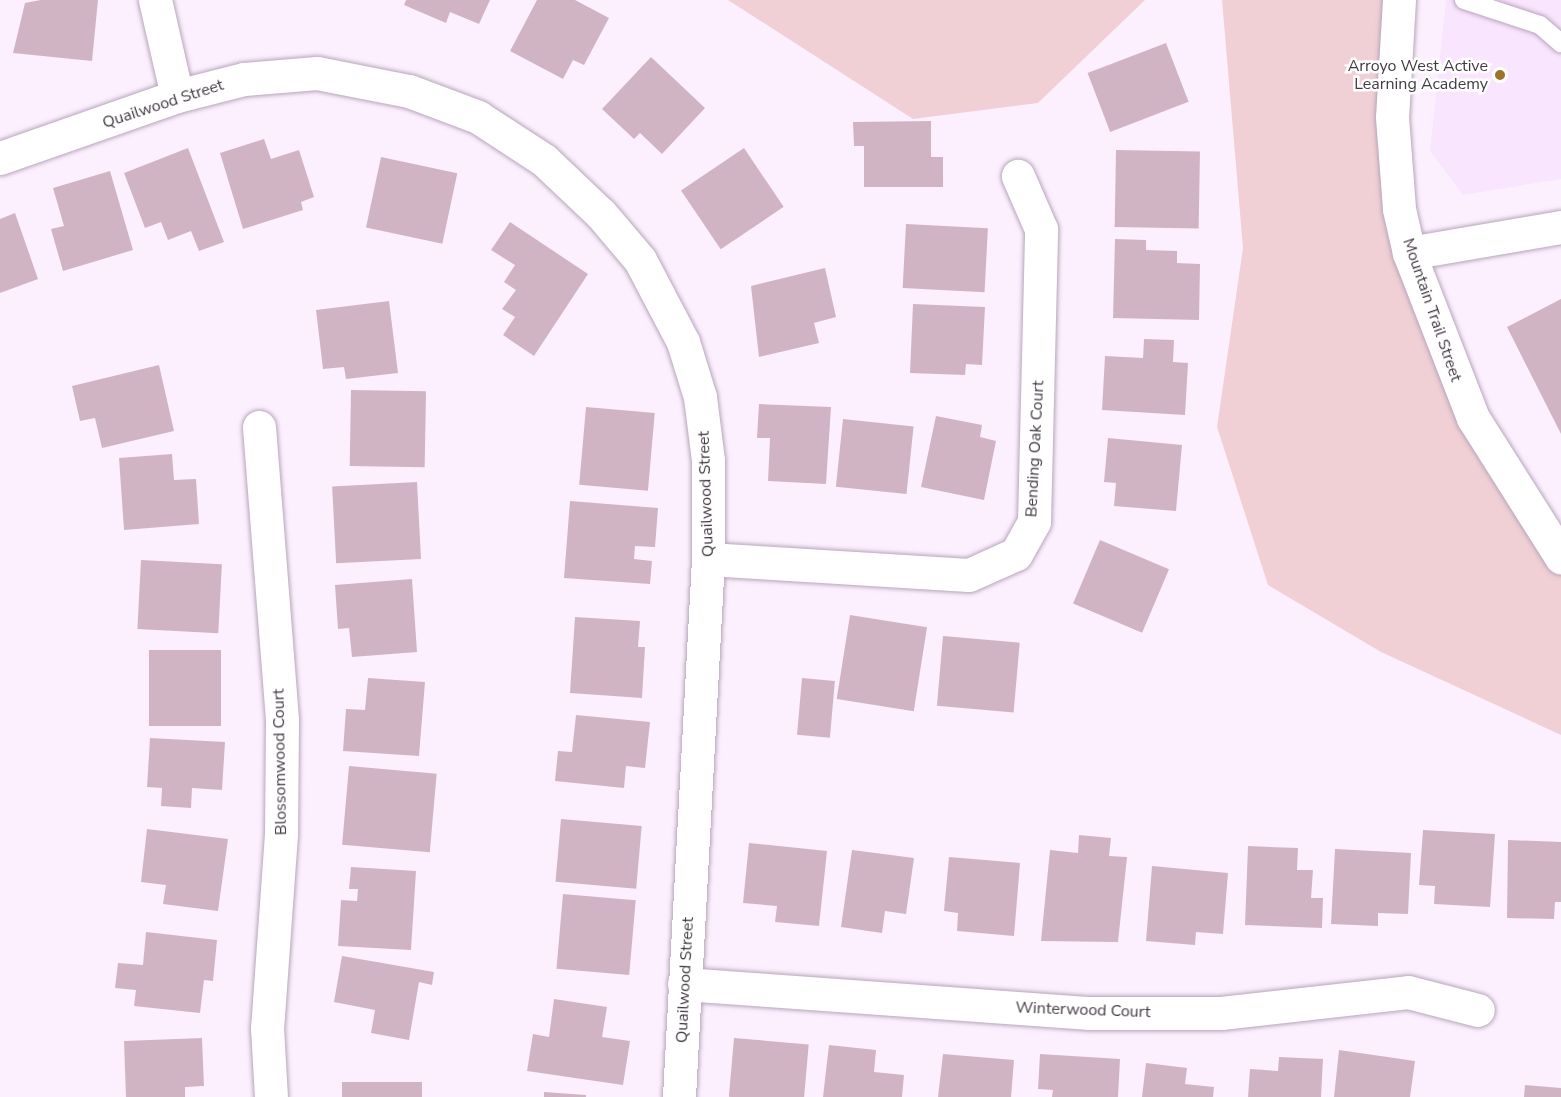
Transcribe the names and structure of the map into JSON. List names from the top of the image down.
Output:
{
  "streets": {
    "street": [
      "Quailwood Street",
      "Mountain Trail Street",
      "Bending Oak Court",
      "Blossomwood Court",
      "Winterwood Court"
    ]
  },
  "crossings": [
    ["Quailwood Street", "Bending Oak Court"],
    ["Quailwood Street", "Winterwood Court"]
  ],
  "places": ["Arroyo West Active Learning Academy"]
}
